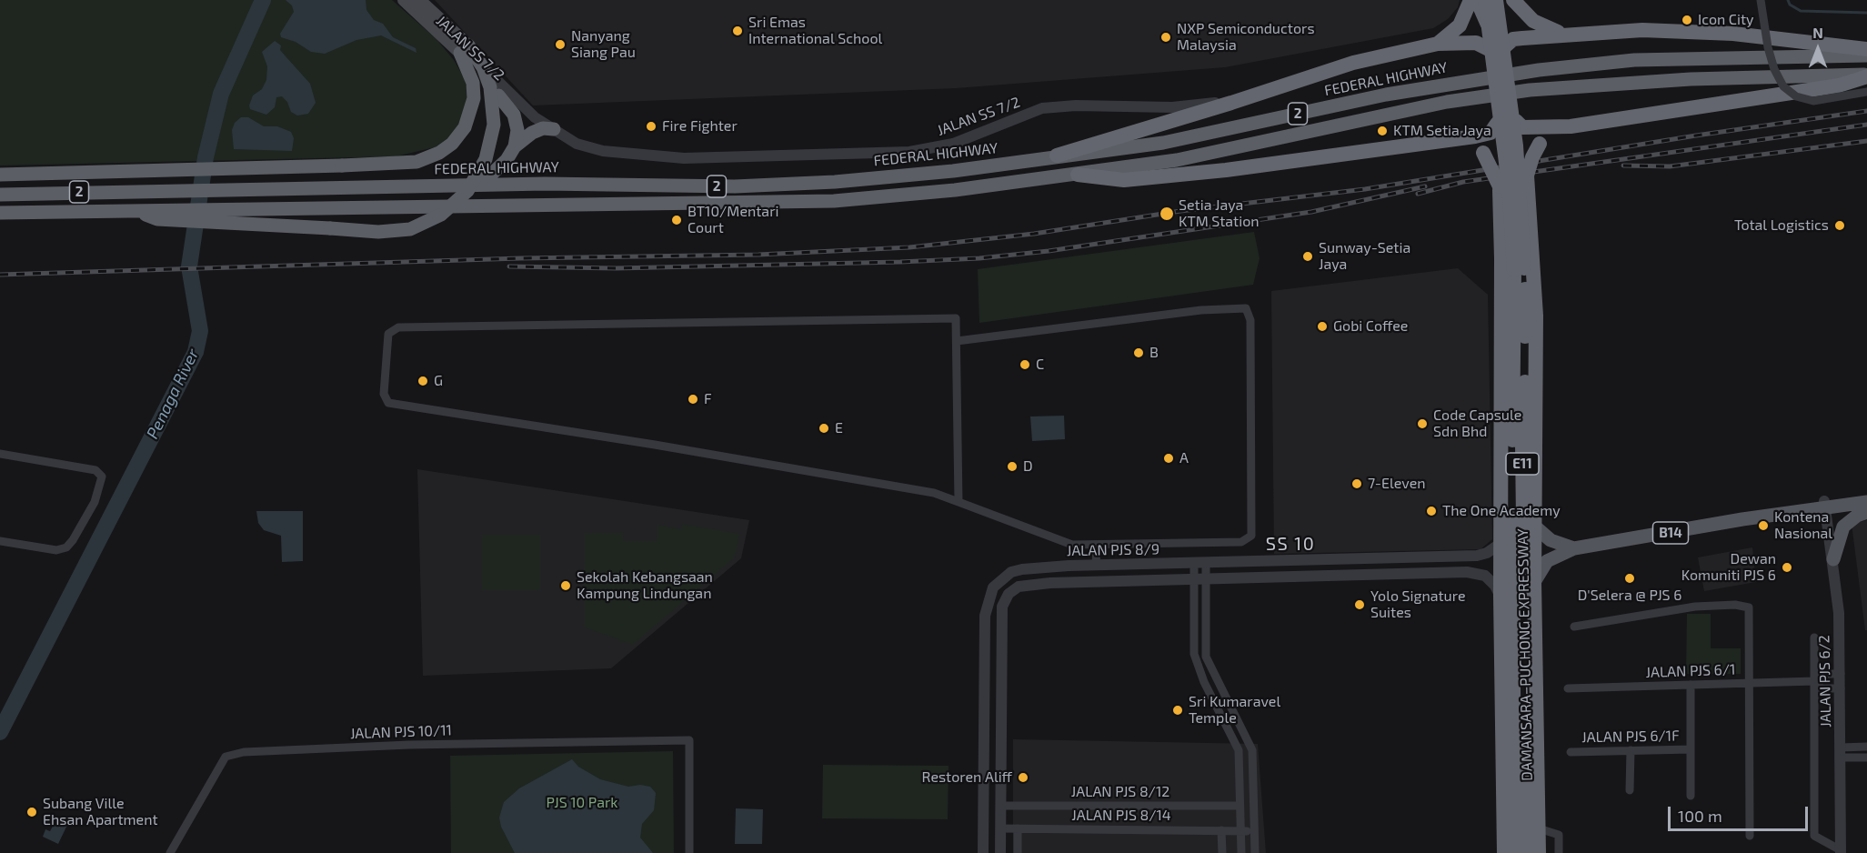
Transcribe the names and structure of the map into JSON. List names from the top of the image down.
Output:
{
  "streets": {
    "highway": [
      "FEDERAL HIGHWAY",
      "2",
      "E11",
      "DAMANSARA–PUCHONG EXPRESSWAY"
    ],
    "main road": ["B14"],
    "street": [
      "JALAN SS 7/2",
      "JALAN PJS 8/9",
      "JALAN PJS 6/1",
      "JALAN PJS 6/2",
      "JALAN PJS 10/11",
      "JALAN PJS 6/1F",
      "JALAN PJS 8/12",
      "JALAN PJS 8/14"
    ]
  },
  "crossings": [
    ["B14", "JALAN PJS 6/2"],
    ["JALAN PJS 6/1", "JALAN PJS 6/2"]
  ],
  "districts": ["SS 10"],
  "water": ["Penaga River"],
  "parks": ["PJS 10 Park"],
  "places": [
    "Icon City",
    "Sri Emas International School",
    "NXP Semiconductors Malaysia",
    "Nanyang Siang Pau",
    "Fire Fighter",
    "KTM Setia Jaya",
    "Setia Jaya KTM Station",
    "BT10/Mentari Court",
    "Total Logistics",
    "Sunway-Setia Jaya",
    "Gobi Coffee",
    "B",
    "C",
    "G",
    "F",
    "Code Capsule Sdn Bhd",
    "E",
    "A",
    "D",
    "7-Eleven",
    "The One Academy",
    "Kontena Nasional",
    "Dewan Komuniti PJS 6",
    "D'Selera @ PJS 6",
    "Sekolah Kebangsaan Kampung Lindungan",
    "Yolo Signature Suites",
    "Sri Kumaravel Temple",
    "Restoren Aliff",
    "Subang Ville Ehsan Apartment"
  ],
  "scale_bar": "100 m",
  "north": "top"
}
